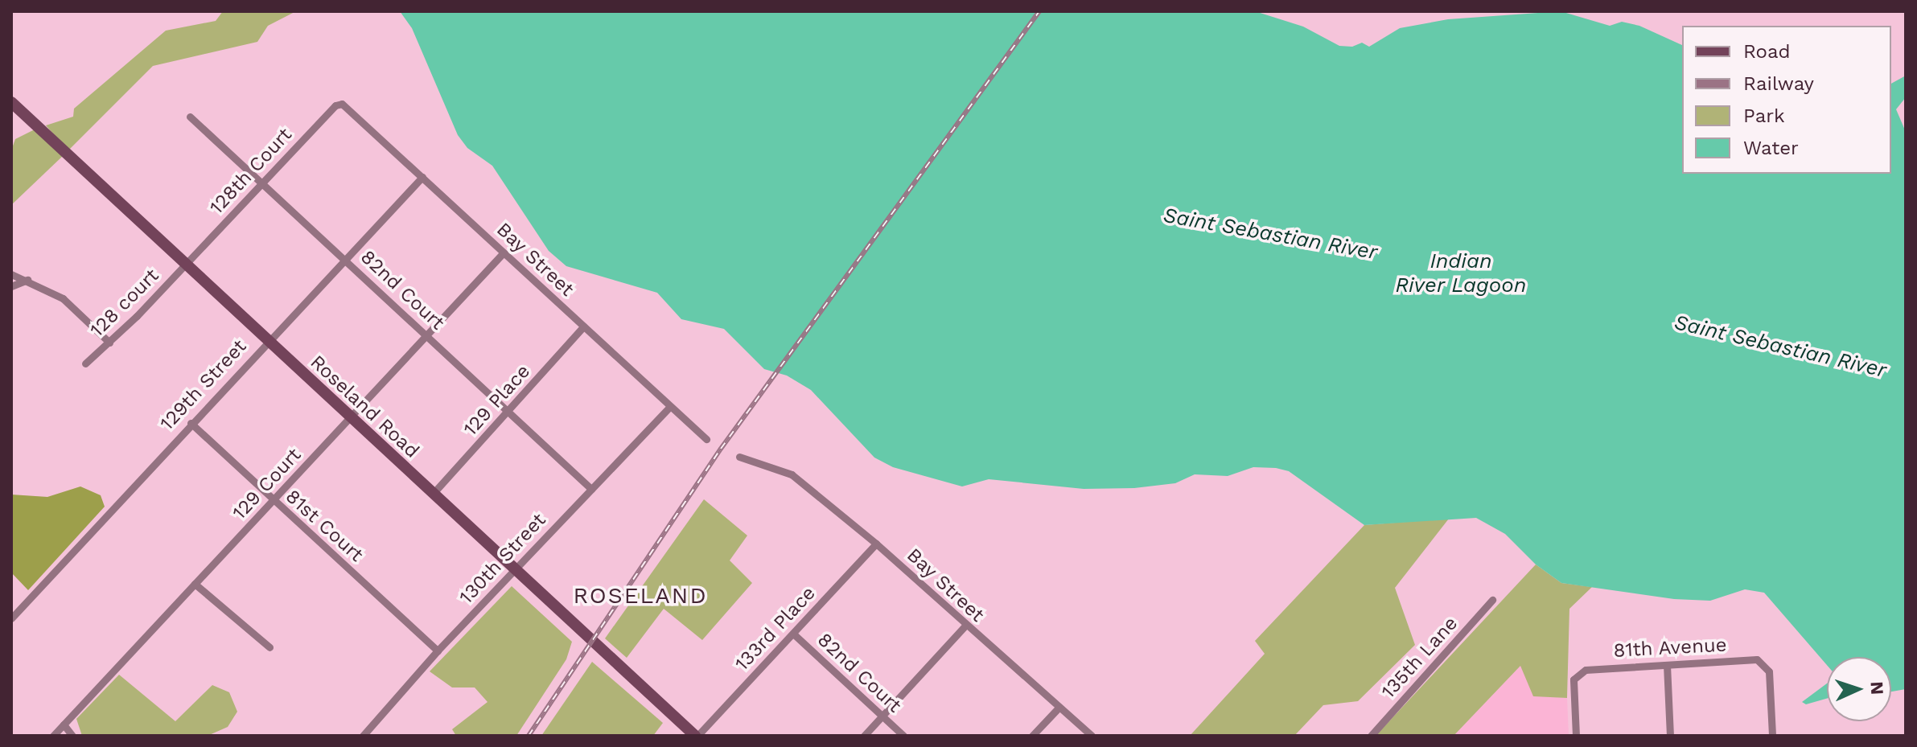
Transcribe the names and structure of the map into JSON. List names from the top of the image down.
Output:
{
  "streets": {
    "main road": ["Roseland Road"],
    "street": [
      "128th Court",
      "Bay Street",
      "82nd Court",
      "128 court",
      "129th Street",
      "129 Place",
      "129 Court",
      "81st Court",
      "130th Street",
      "133rd Place",
      "81th Avenue",
      "135th Lane"
    ]
  },
  "crossings": [
    ["128th Court", "Bay Street"],
    ["128th Court", "82nd Court"],
    ["128th Court", "128 court"],
    ["128th Court", "Roseland Road"],
    ["Bay Street", "129th Street"],
    ["Bay Street", "129 Place"],
    ["Bay Street", "129 Court"],
    ["Bay Street", "130th Street"],
    ["Bay Street", "133rd Place"],
    ["82nd Court", "129th Street"],
    ["82nd Court", "129 Place"],
    ["82nd Court", "129 Court"],
    ["82nd Court", "130th Street"],
    ["82nd Court", "133rd Place"],
    ["128 court", "Roseland Road"],
    ["129th Street", "Roseland Road"],
    ["129th Street", "81st Court"],
    ["129 Place", "Roseland Road"],
    ["Roseland Road", "129 Court"],
    ["Roseland Road", "130th Street"],
    ["Roseland Road", "133rd Place"],
    ["129 Court", "81st Court"],
    ["81st Court", "130th Street"]
  ],
  "districts": ["ROSELAND"],
  "water": ["Saint Sebastian River", "Indian River Lagoon"],
  "legend": [
    "Road",
    "Railway",
    "Park",
    "Water"
  ],
  "north": "right"
}
